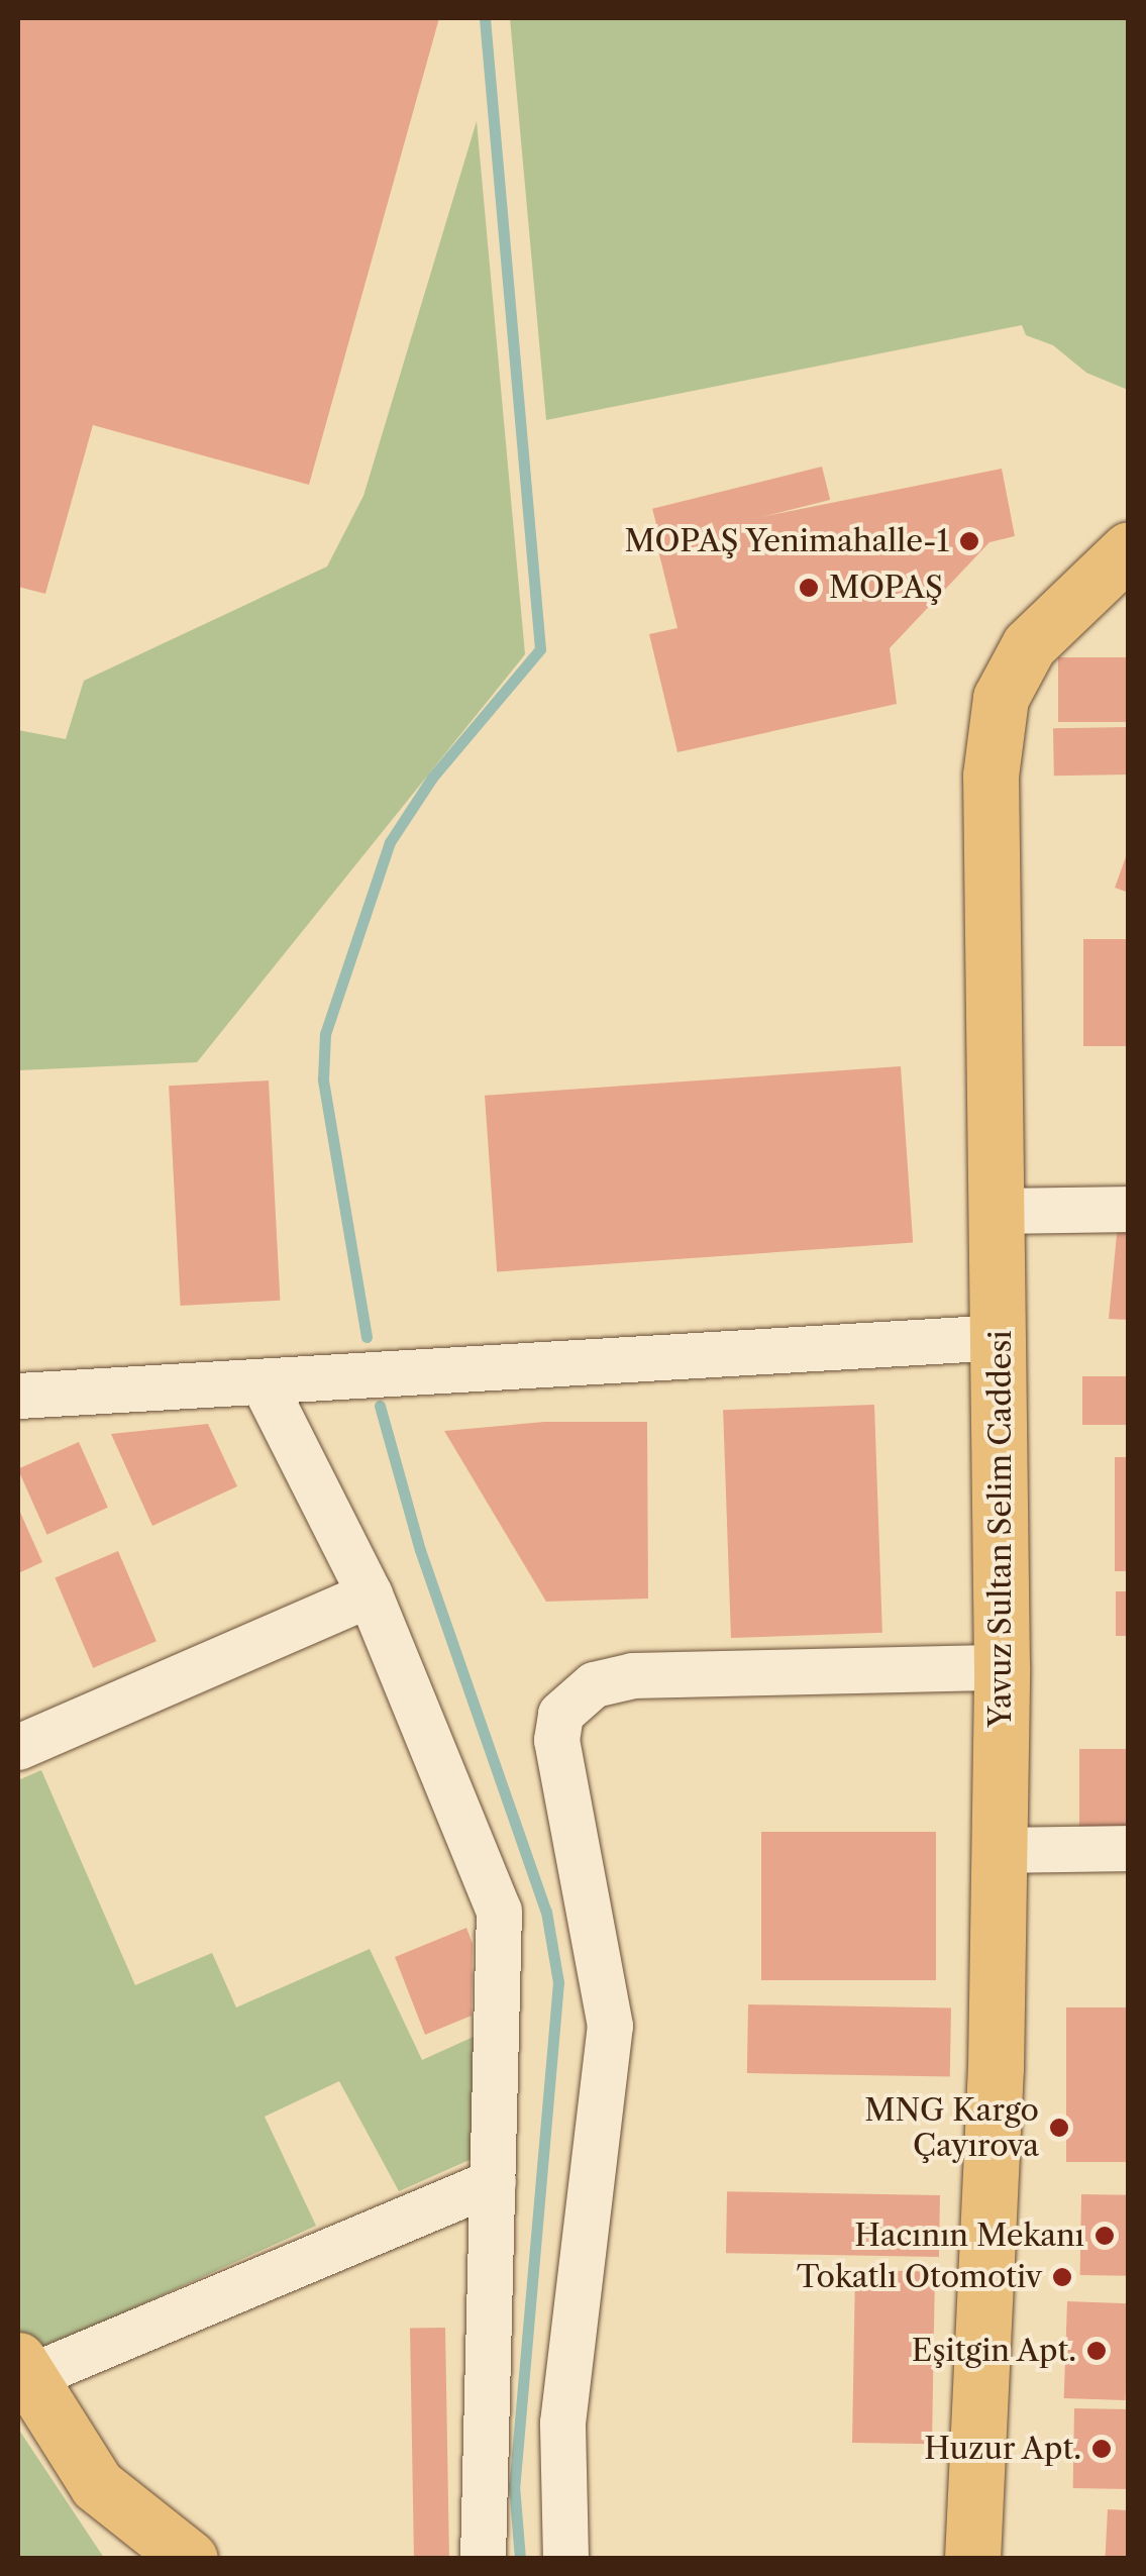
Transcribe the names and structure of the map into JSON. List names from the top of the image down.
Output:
{
  "streets": {
    "main road": ["Yavuz Sultan Selim Caddesi"]
  },
  "places": [
    "MOPAŞ Yenimahalle-1",
    "MOPAŞ",
    "MNG Kargo Çayırova",
    "Hacının Mekanı",
    "Tokatlı Otomotiv",
    "Eşitgin Apt.",
    "Huzur Apt."
  ]
}
